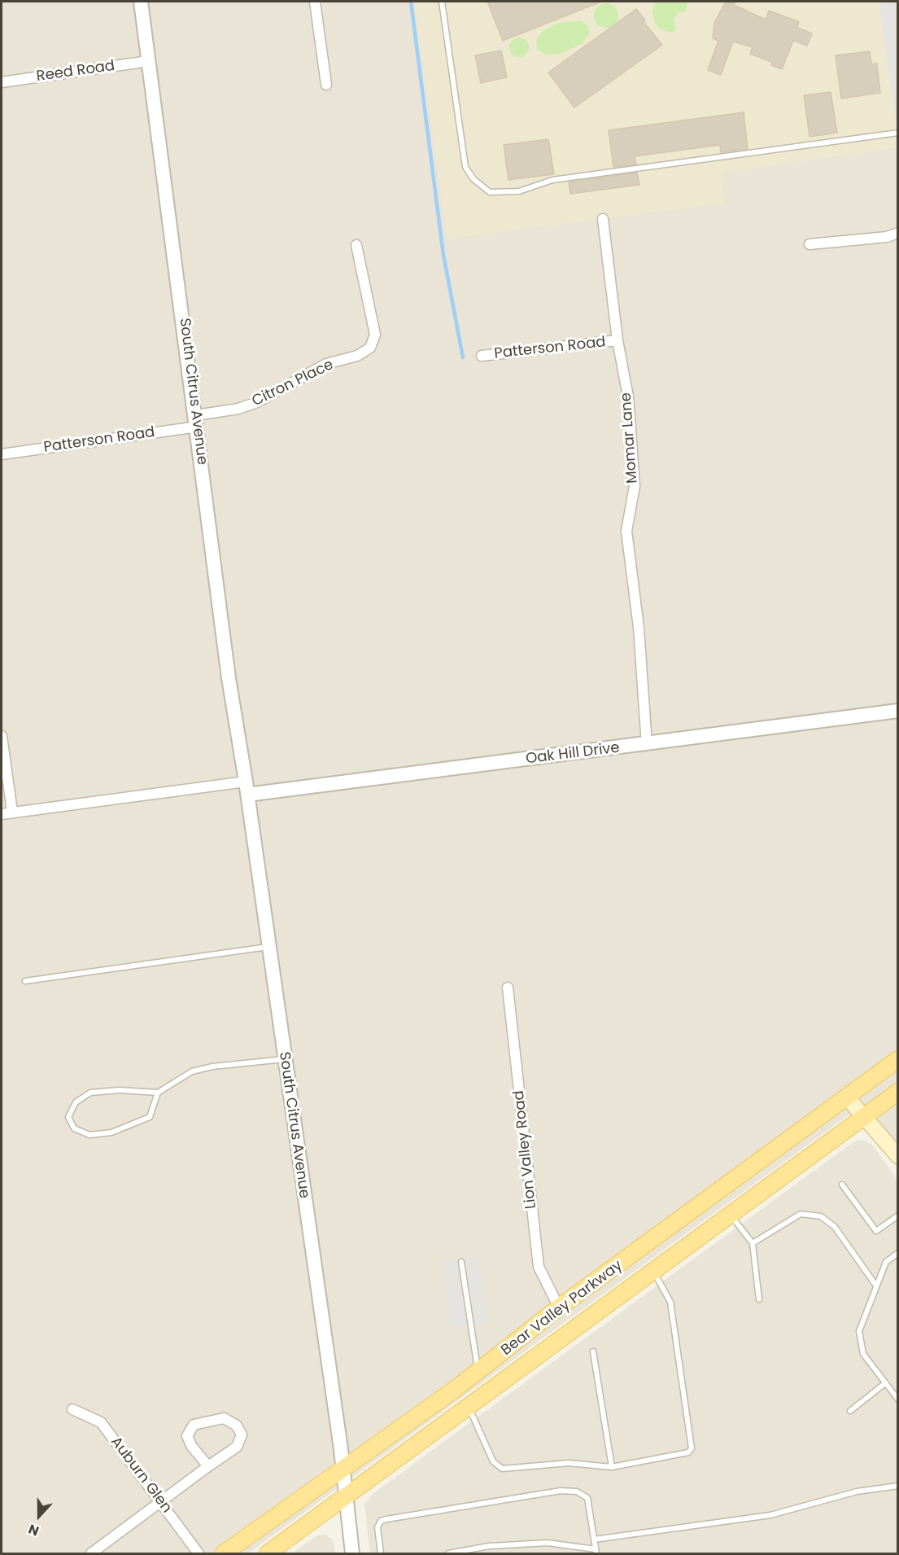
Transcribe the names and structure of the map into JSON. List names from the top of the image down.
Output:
{
  "streets": {
    "main road": ["Bear Valley Parkway"],
    "street": [
      "Reed Road",
      "Patterson Road",
      "Citron Place",
      "South Citrus Avenue",
      "Momar Lane",
      "Oak Hill Drive",
      "Lion Valley Road",
      "Auburn Glen"
    ]
  },
  "crossings": [
    ["Reed Road", "South Citrus Avenue"],
    ["Patterson Road", "Citron Place"],
    ["Patterson Road", "South Citrus Avenue"],
    ["Patterson Road", "Momar Lane"],
    ["Citron Place", "South Citrus Avenue"],
    ["South Citrus Avenue", "Oak Hill Drive"],
    ["South Citrus Avenue", "Bear Valley Parkway"],
    ["Momar Lane", "Oak Hill Drive"],
    ["Lion Valley Road", "Bear Valley Parkway"]
  ],
  "north": "bottom"
}
